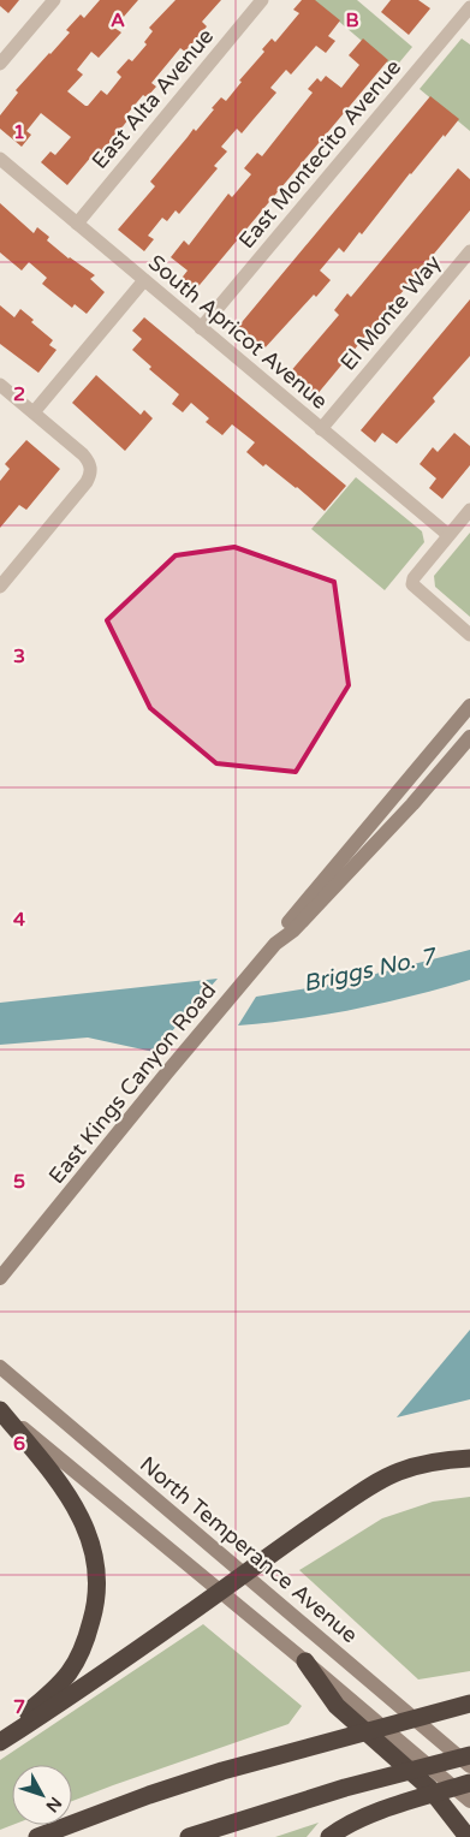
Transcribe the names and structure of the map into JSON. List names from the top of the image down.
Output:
{
  "streets": {
    "main road": ["East Kings Canyon Road", "North Temperance Avenue"],
    "street": [
      "East Alta Avenue",
      "East Montecito Avenue",
      "El Monte Way",
      "South Apricot Avenue"
    ]
  },
  "crossings": [
    ["East Alta Avenue", "South Apricot Avenue"],
    ["East Montecito Avenue", "South Apricot Avenue"],
    ["El Monte Way", "South Apricot Avenue"]
  ],
  "water": ["Briggs No. 7"],
  "north": "bottom right",
  "grid": {
    "columns": ["A", "B"],
    "rows": [
      "1",
      "2",
      "3",
      "4",
      "5",
      "6",
      "7"
    ]
  }
}
